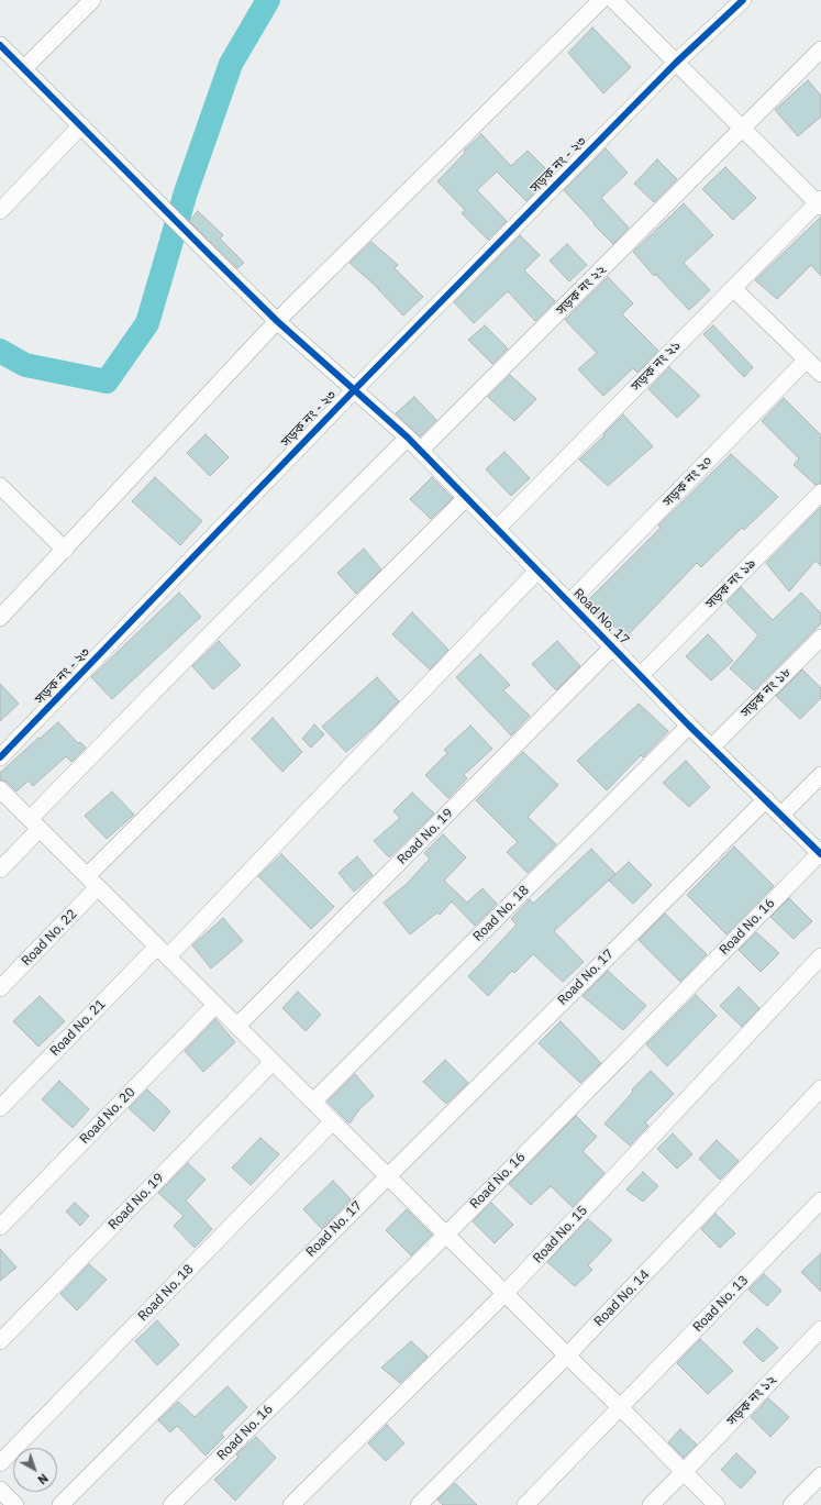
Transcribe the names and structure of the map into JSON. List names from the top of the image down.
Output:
{
  "streets": {
    "street": [
      "সড়ক নং - ২৩",
      "সড়ক নং ২২",
      "সড়ক নং ২১",
      "সড়ক নং ২০",
      "সড়ক নং ১৯",
      "Road No. 17",
      "সড়ক নং ১৮",
      "Road No. 19",
      "Road No. 18",
      "Road No. 16",
      "Road No. 22",
      "Road No. 21",
      "Road No. 20",
      "Road No. 15",
      "Road No. 14",
      "Road No. 13",
      "সড়ক নং ১২"
    ]
  },
  "crossings": [
    ["সড়ক নং - ২৩", "Road No. 17"],
    ["সড়ক নং ২২", "Road No. 17"],
    ["সড়ক নং ২১", "Road No. 17"],
    ["সড়ক নং ২০", "Road No. 17"],
    ["সড়ক নং ১৯", "Road No. 17"],
    ["Road No. 17", "সড়ক নং ১৮"],
    ["Road No. 17", "Road No. 19"],
    ["Road No. 17", "Road No. 18"],
    ["Road No. 17", "Road No. 22"],
    ["Road No. 17", "Road No. 21"]
  ],
  "north": "bottom right"
}
